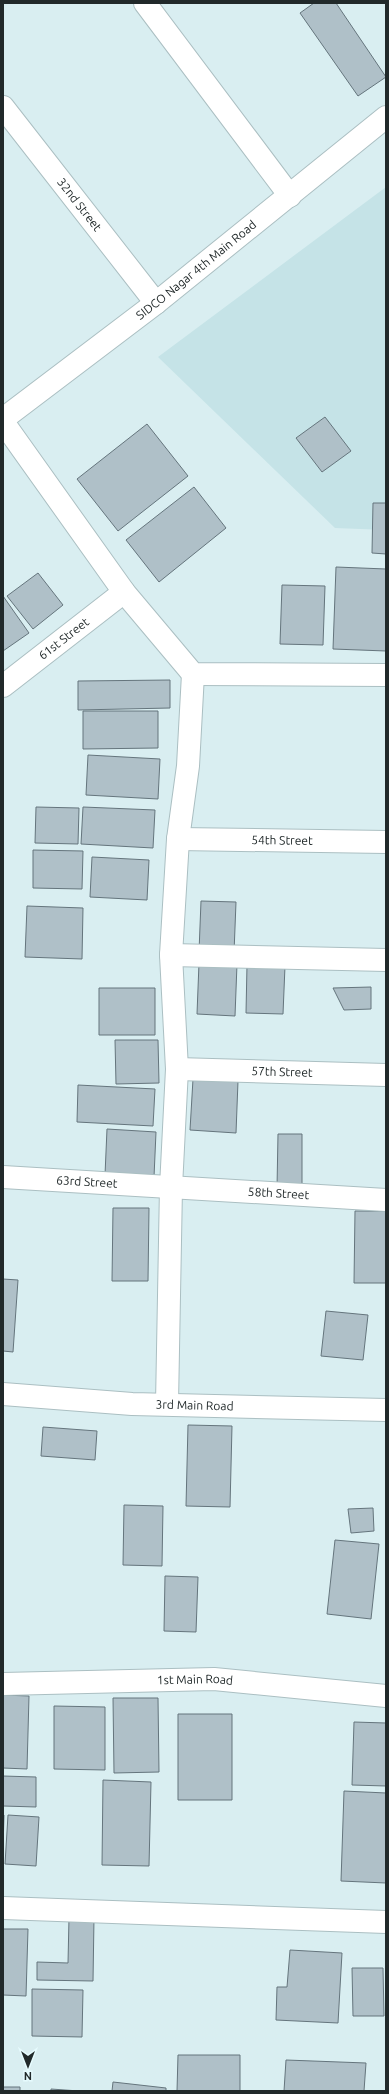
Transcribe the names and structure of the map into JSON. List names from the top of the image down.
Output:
{
  "streets": {
    "street": [
      "32nd Street",
      "SIDCO Nagar 4th Main Road",
      "61st Street",
      "54th Street",
      "57th Street",
      "63rd Street",
      "58th Street",
      "3rd Main Road",
      "1st Main Road"
    ]
  },
  "crossings": [
    ["32nd Street", "SIDCO Nagar 4th Main Road"],
    ["63rd Street", "58th Street"]
  ],
  "north": "bottom"
}
